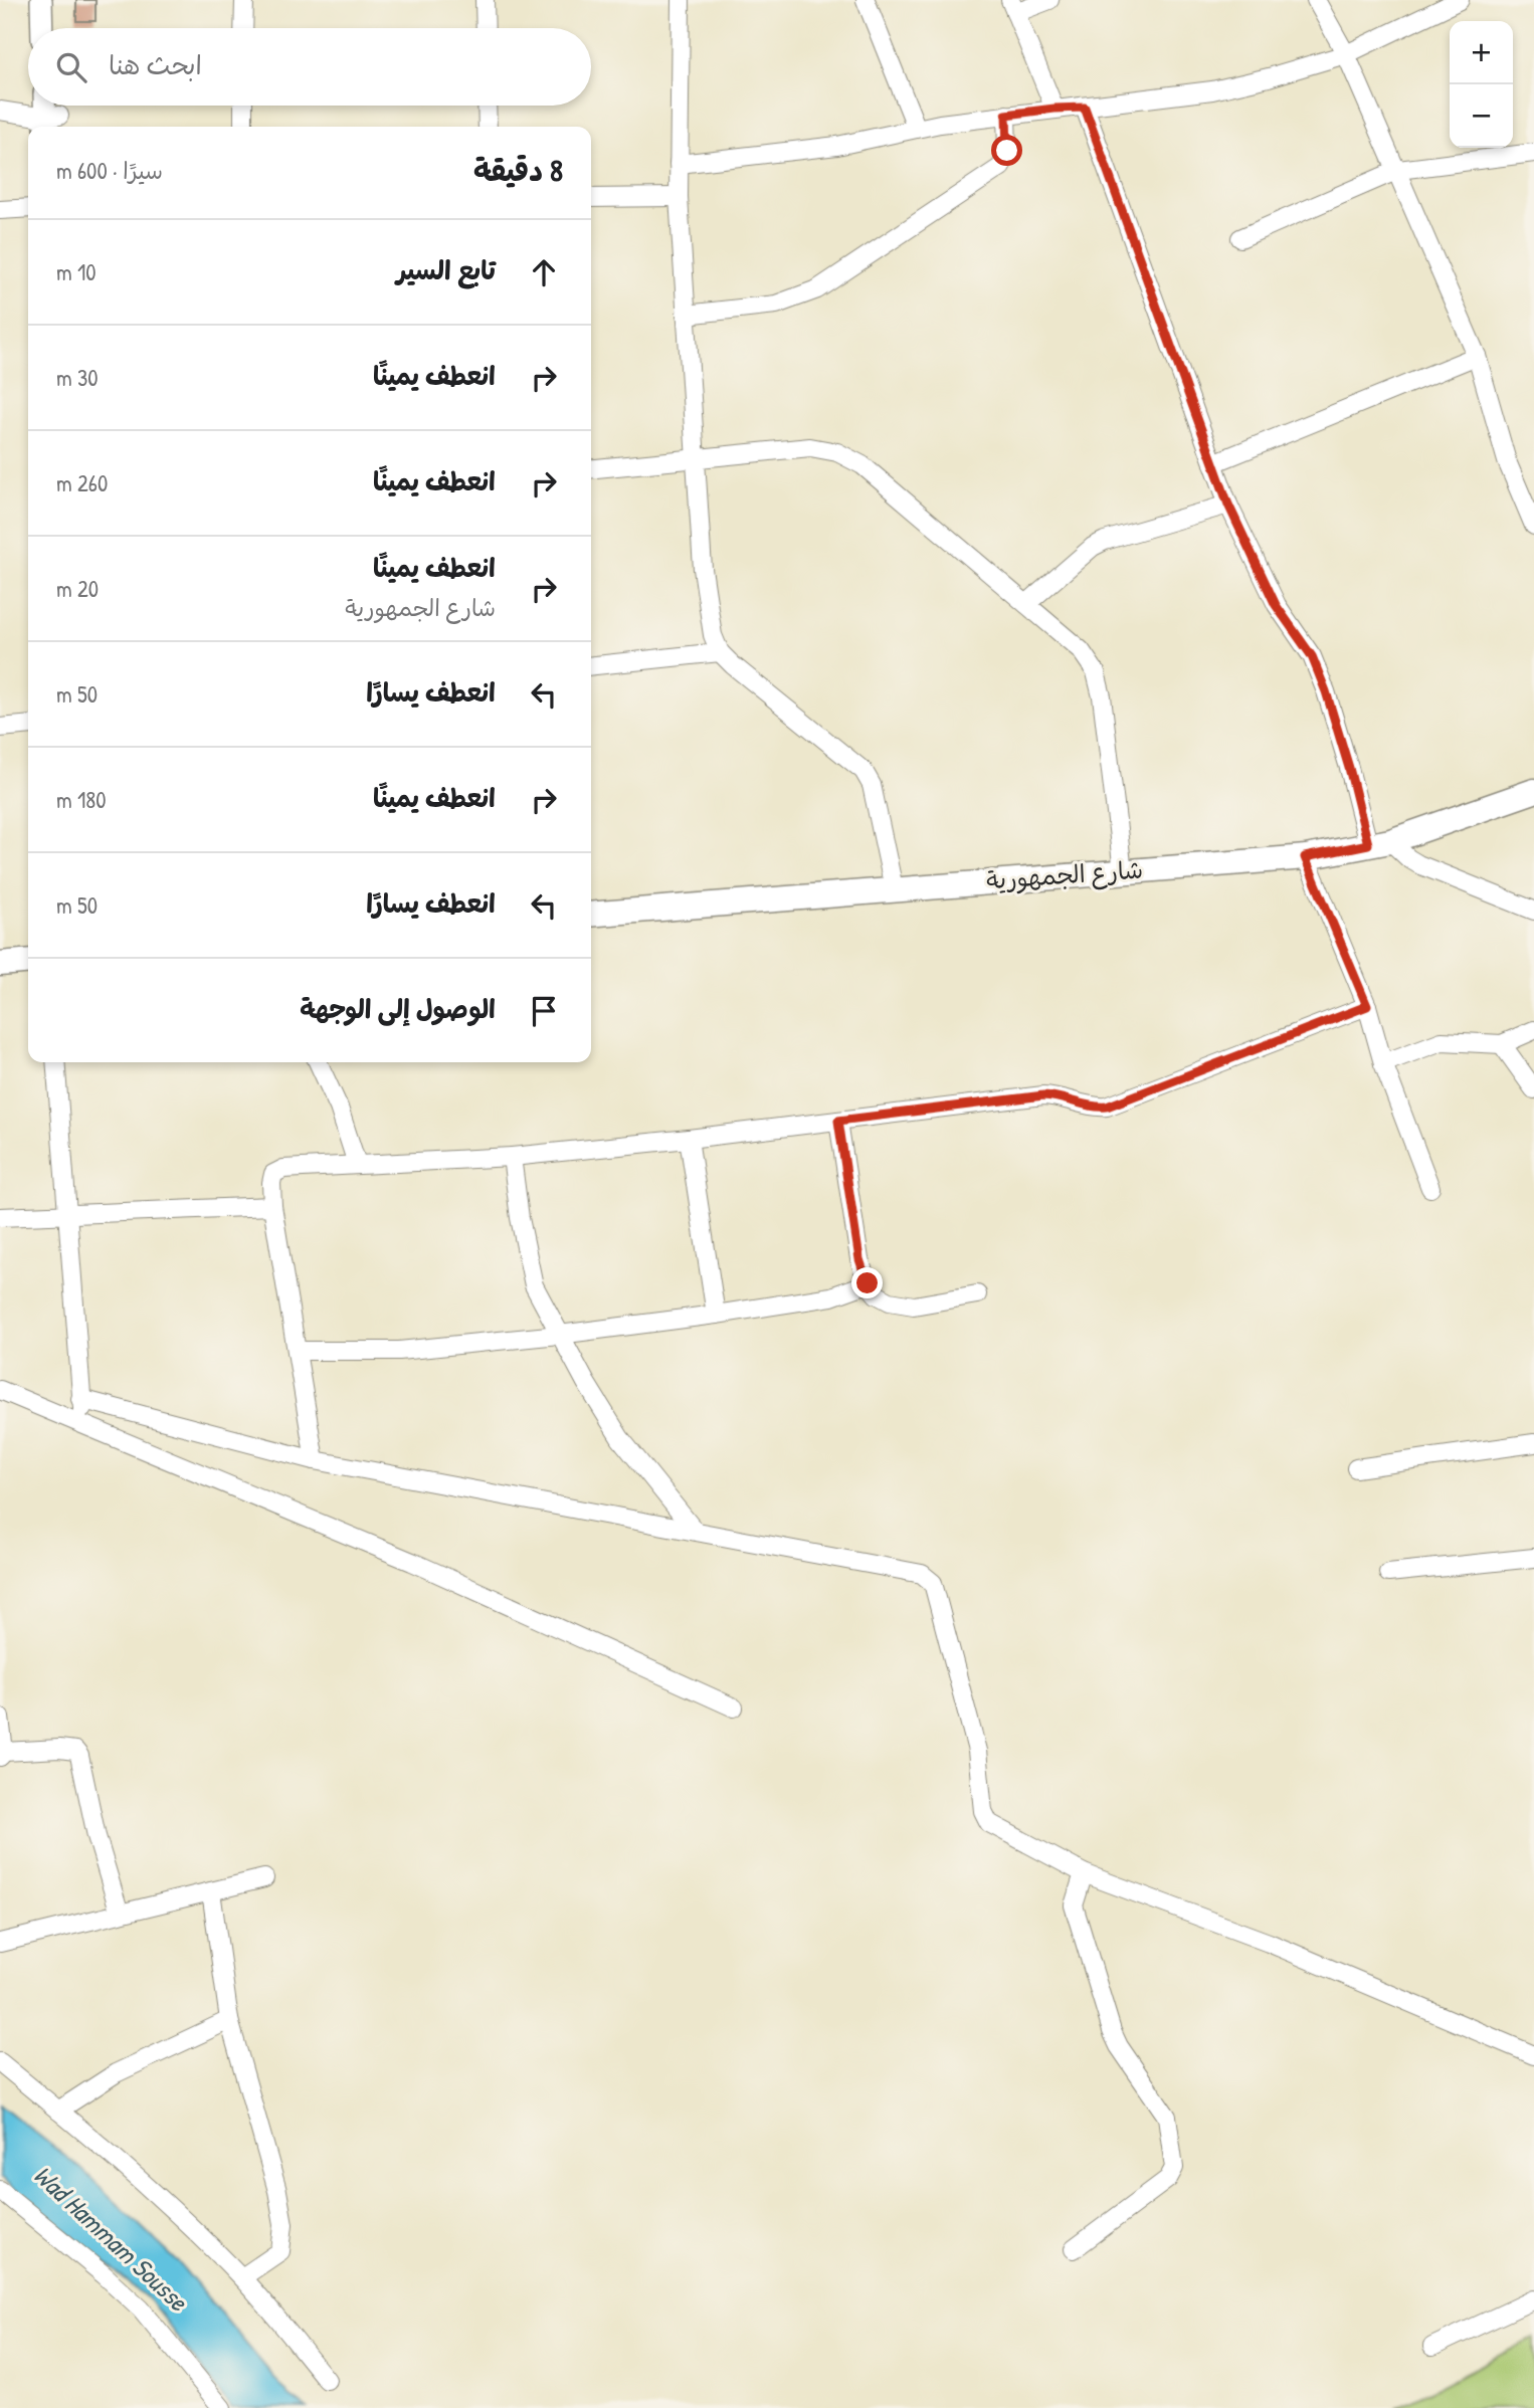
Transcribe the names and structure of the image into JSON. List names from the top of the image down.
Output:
{
  "streets": {
    "main road": ["شارع الجمهورية"]
  },
  "water": ["Wad Hammam Sousse"],
  "page": {
    "map_buttons": ["+", "−"],
    "search": "ابحث هنا",
    "heading": ["8 دقيقة", "سيرًا · 600 m"],
    "list": [
      ["تابع السير", "10 m"],
      ["انعطف يمينًا", "30 m"],
      ["انعطف يمينًا", "260 m"],
      ["انعطف يمينًا", "شارع الجمهورية", "20 m"],
      ["انعطف يسارًا", "50 m"],
      ["انعطف يمينًا", "180 m"],
      ["انعطف يسارًا", "50 m"],
      "الوصول إلى الوجهة"
    ]
  }
}
